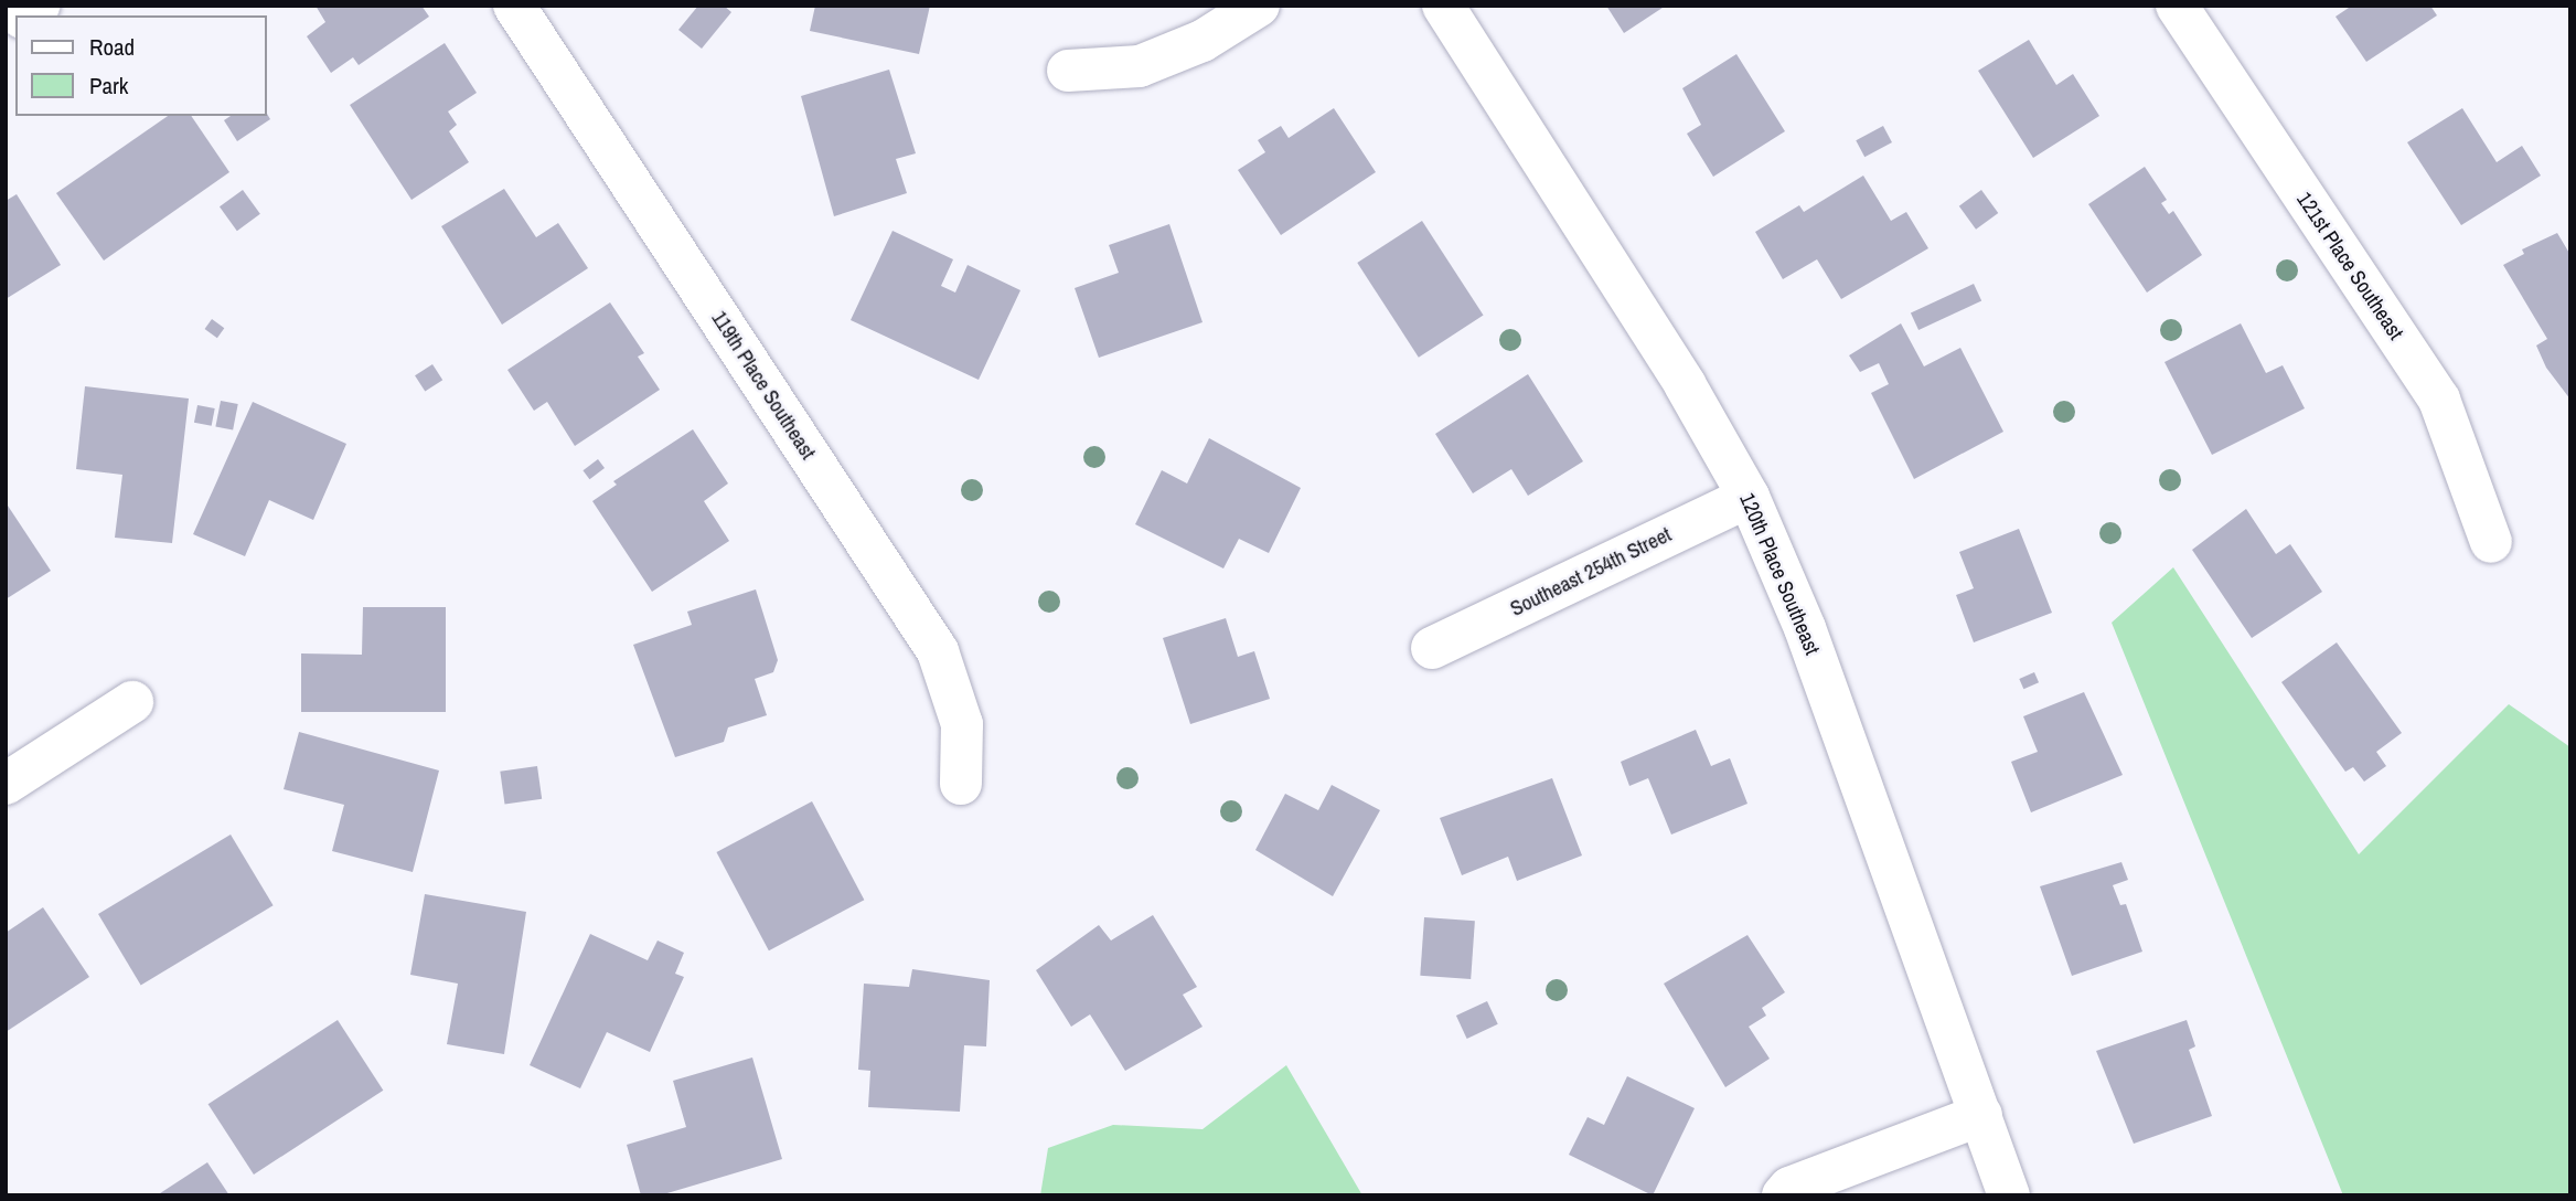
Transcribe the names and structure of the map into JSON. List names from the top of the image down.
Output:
{
  "streets": {
    "street": [
      "121st Place Southeast",
      "119th Place Southeast",
      "Southeast 254th Street",
      "120th Place Southeast"
    ]
  },
  "crossings": [
    ["Southeast 254th Street", "120th Place Southeast"]
  ],
  "legend": ["Road", "Park"]
}
